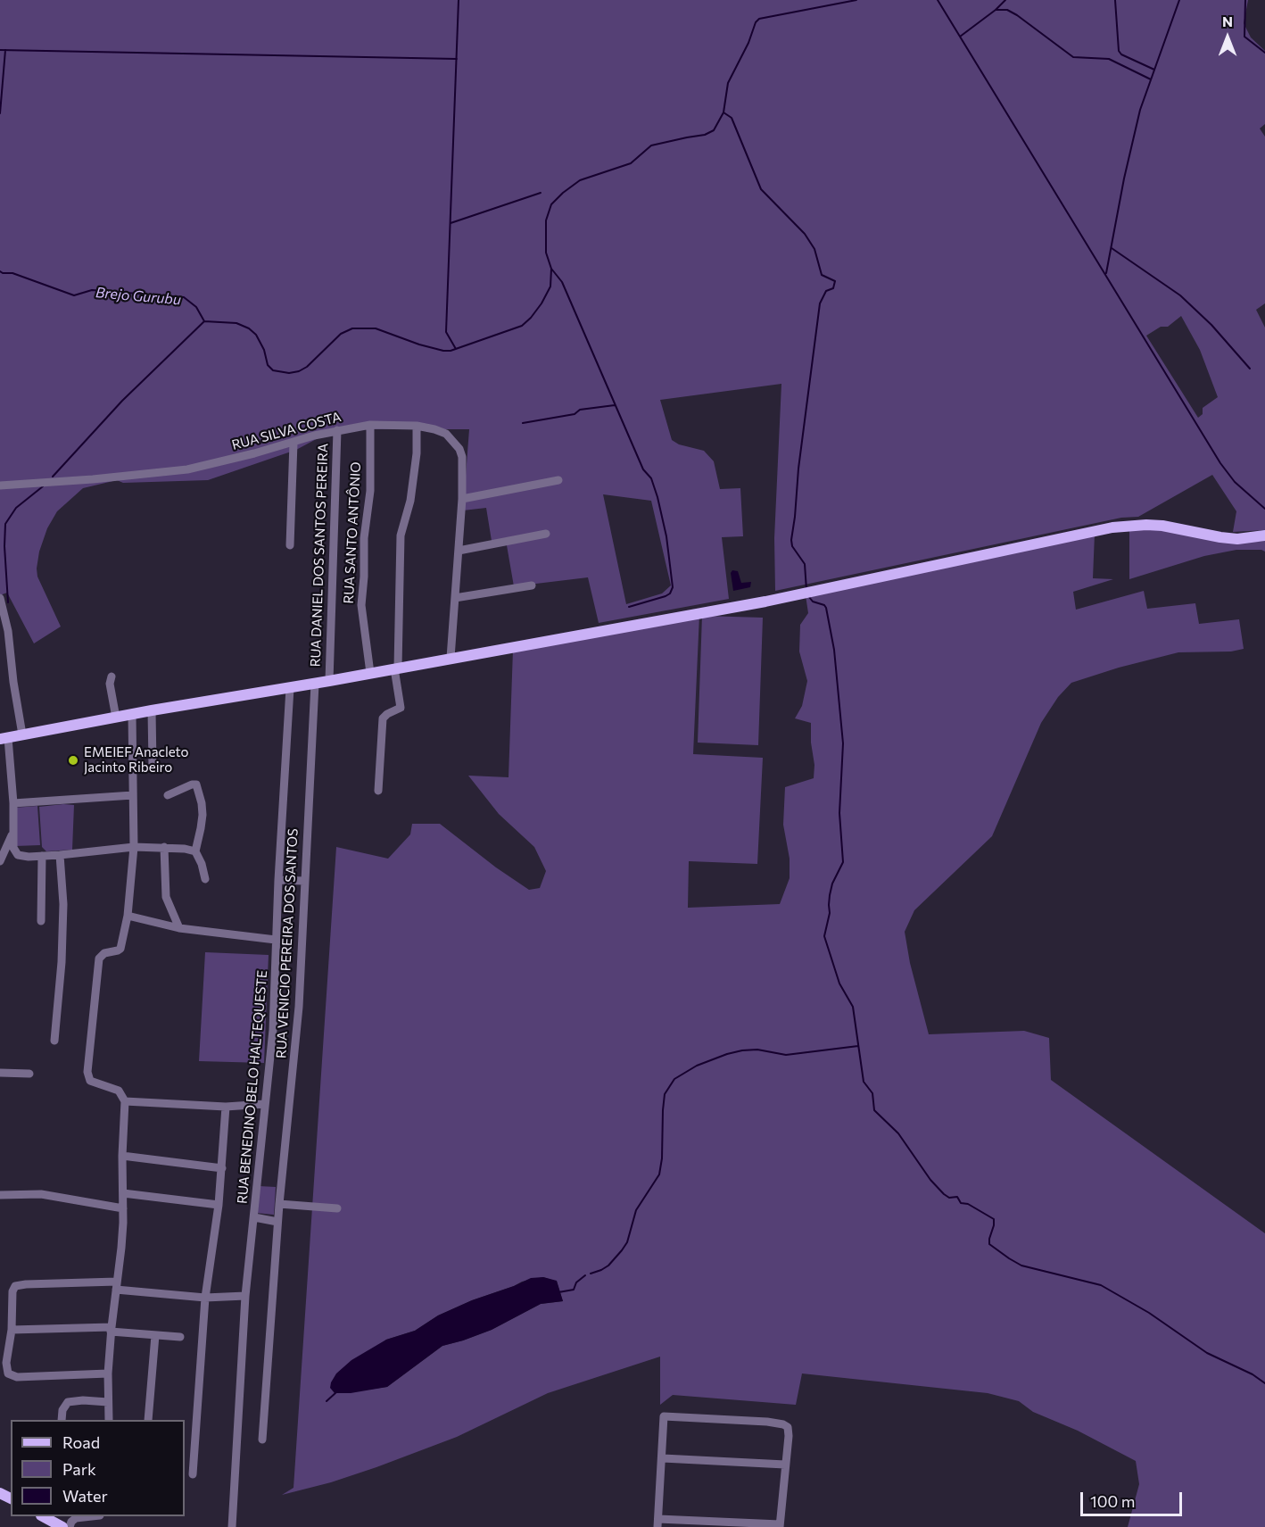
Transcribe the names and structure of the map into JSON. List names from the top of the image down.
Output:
{
  "streets": {
    "street": [
      "RUA SILVA COSTA",
      "RUA SANTO ANTÔNIO",
      "RUA DANIEL DOS SANTOS PEREIRA",
      "RUA VENICIO PEREIRA DOS SANTOS",
      "RUA BENEDINO BELO HALTEQUESTE"
    ]
  },
  "crossings": [
    ["RUA SILVA COSTA", "RUA SANTO ANTÔNIO"],
    ["RUA SILVA COSTA", "RUA DANIEL DOS SANTOS PEREIRA"]
  ],
  "water": ["Brejo Gurubu"],
  "places": ["EMEIEF Anacleto Jacinto Ribeiro"],
  "legend": ["Road", "Park", "Water"],
  "scale_bar": "100 m",
  "north": "top"
}
